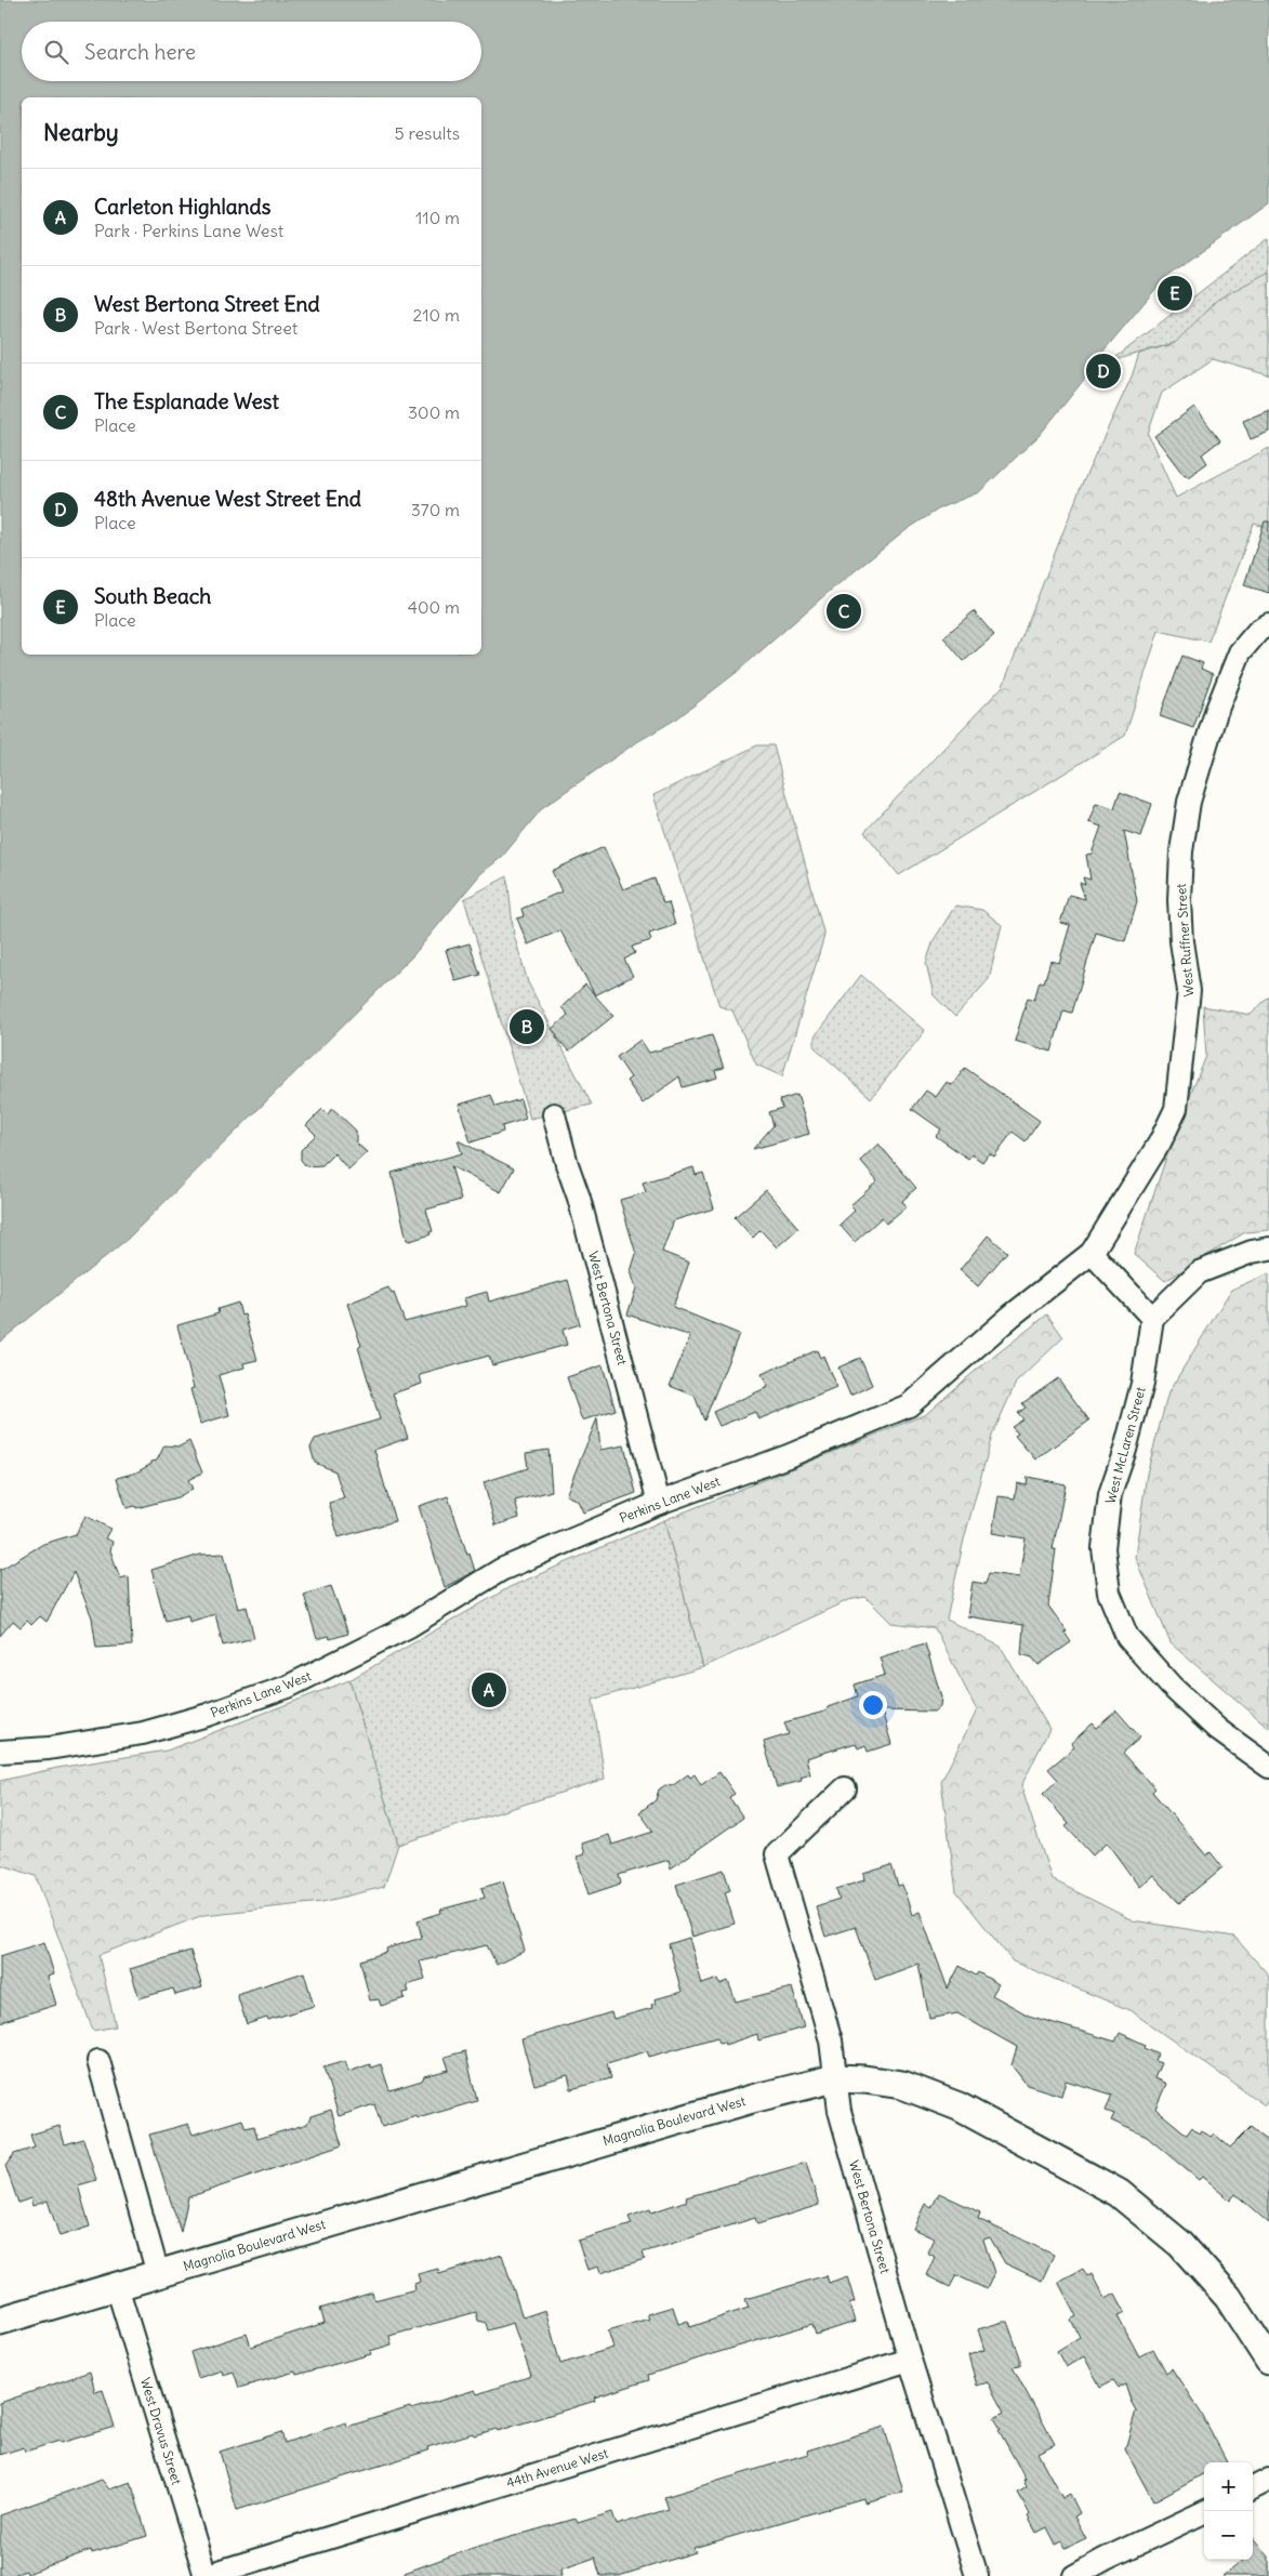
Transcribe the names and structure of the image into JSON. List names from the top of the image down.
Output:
{
  "streets": {
    "street": [
      "West Ruffner Street",
      "West Bertona Street",
      "West McLaren Street",
      "Perkins Lane West",
      "Magnolia Boulevard West",
      "West Dravus Street",
      "44th Avenue West"
    ]
  },
  "crossings": [
    ["West Ruffner Street", "Perkins Lane West"],
    ["West Bertona Street", "Perkins Lane West"],
    ["West Bertona Street", "Magnolia Boulevard West"],
    ["West Bertona Street", "44th Avenue West"],
    ["Magnolia Boulevard West", "West Dravus Street"],
    ["West Dravus Street", "44th Avenue West"]
  ],
  "page": {
    "search": "Search here",
    "heading": ["Nearby", "5 results"],
    "list": [
      {
        "mark": "A",
        "name": "Carleton Highlands",
        "note": "Park · Perkins Lane West",
        "value": "110 m"
      },
      {
        "mark": "B",
        "name": "West Bertona Street End",
        "note": "Park · West Bertona Street",
        "value": "210 m"
      },
      {
        "mark": "C",
        "name": "The Esplanade West",
        "note": "Place",
        "value": "300 m"
      },
      {
        "mark": "D",
        "name": "48th Avenue West Street End",
        "note": "Place",
        "value": "370 m"
      },
      {
        "mark": "E",
        "name": "South Beach",
        "note": "Place",
        "value": "400 m"
      }
    ],
    "pins": [
      "E",
      "D",
      "C",
      "B",
      "A"
    ],
    "map_buttons": ["+", "−"]
  }
}
